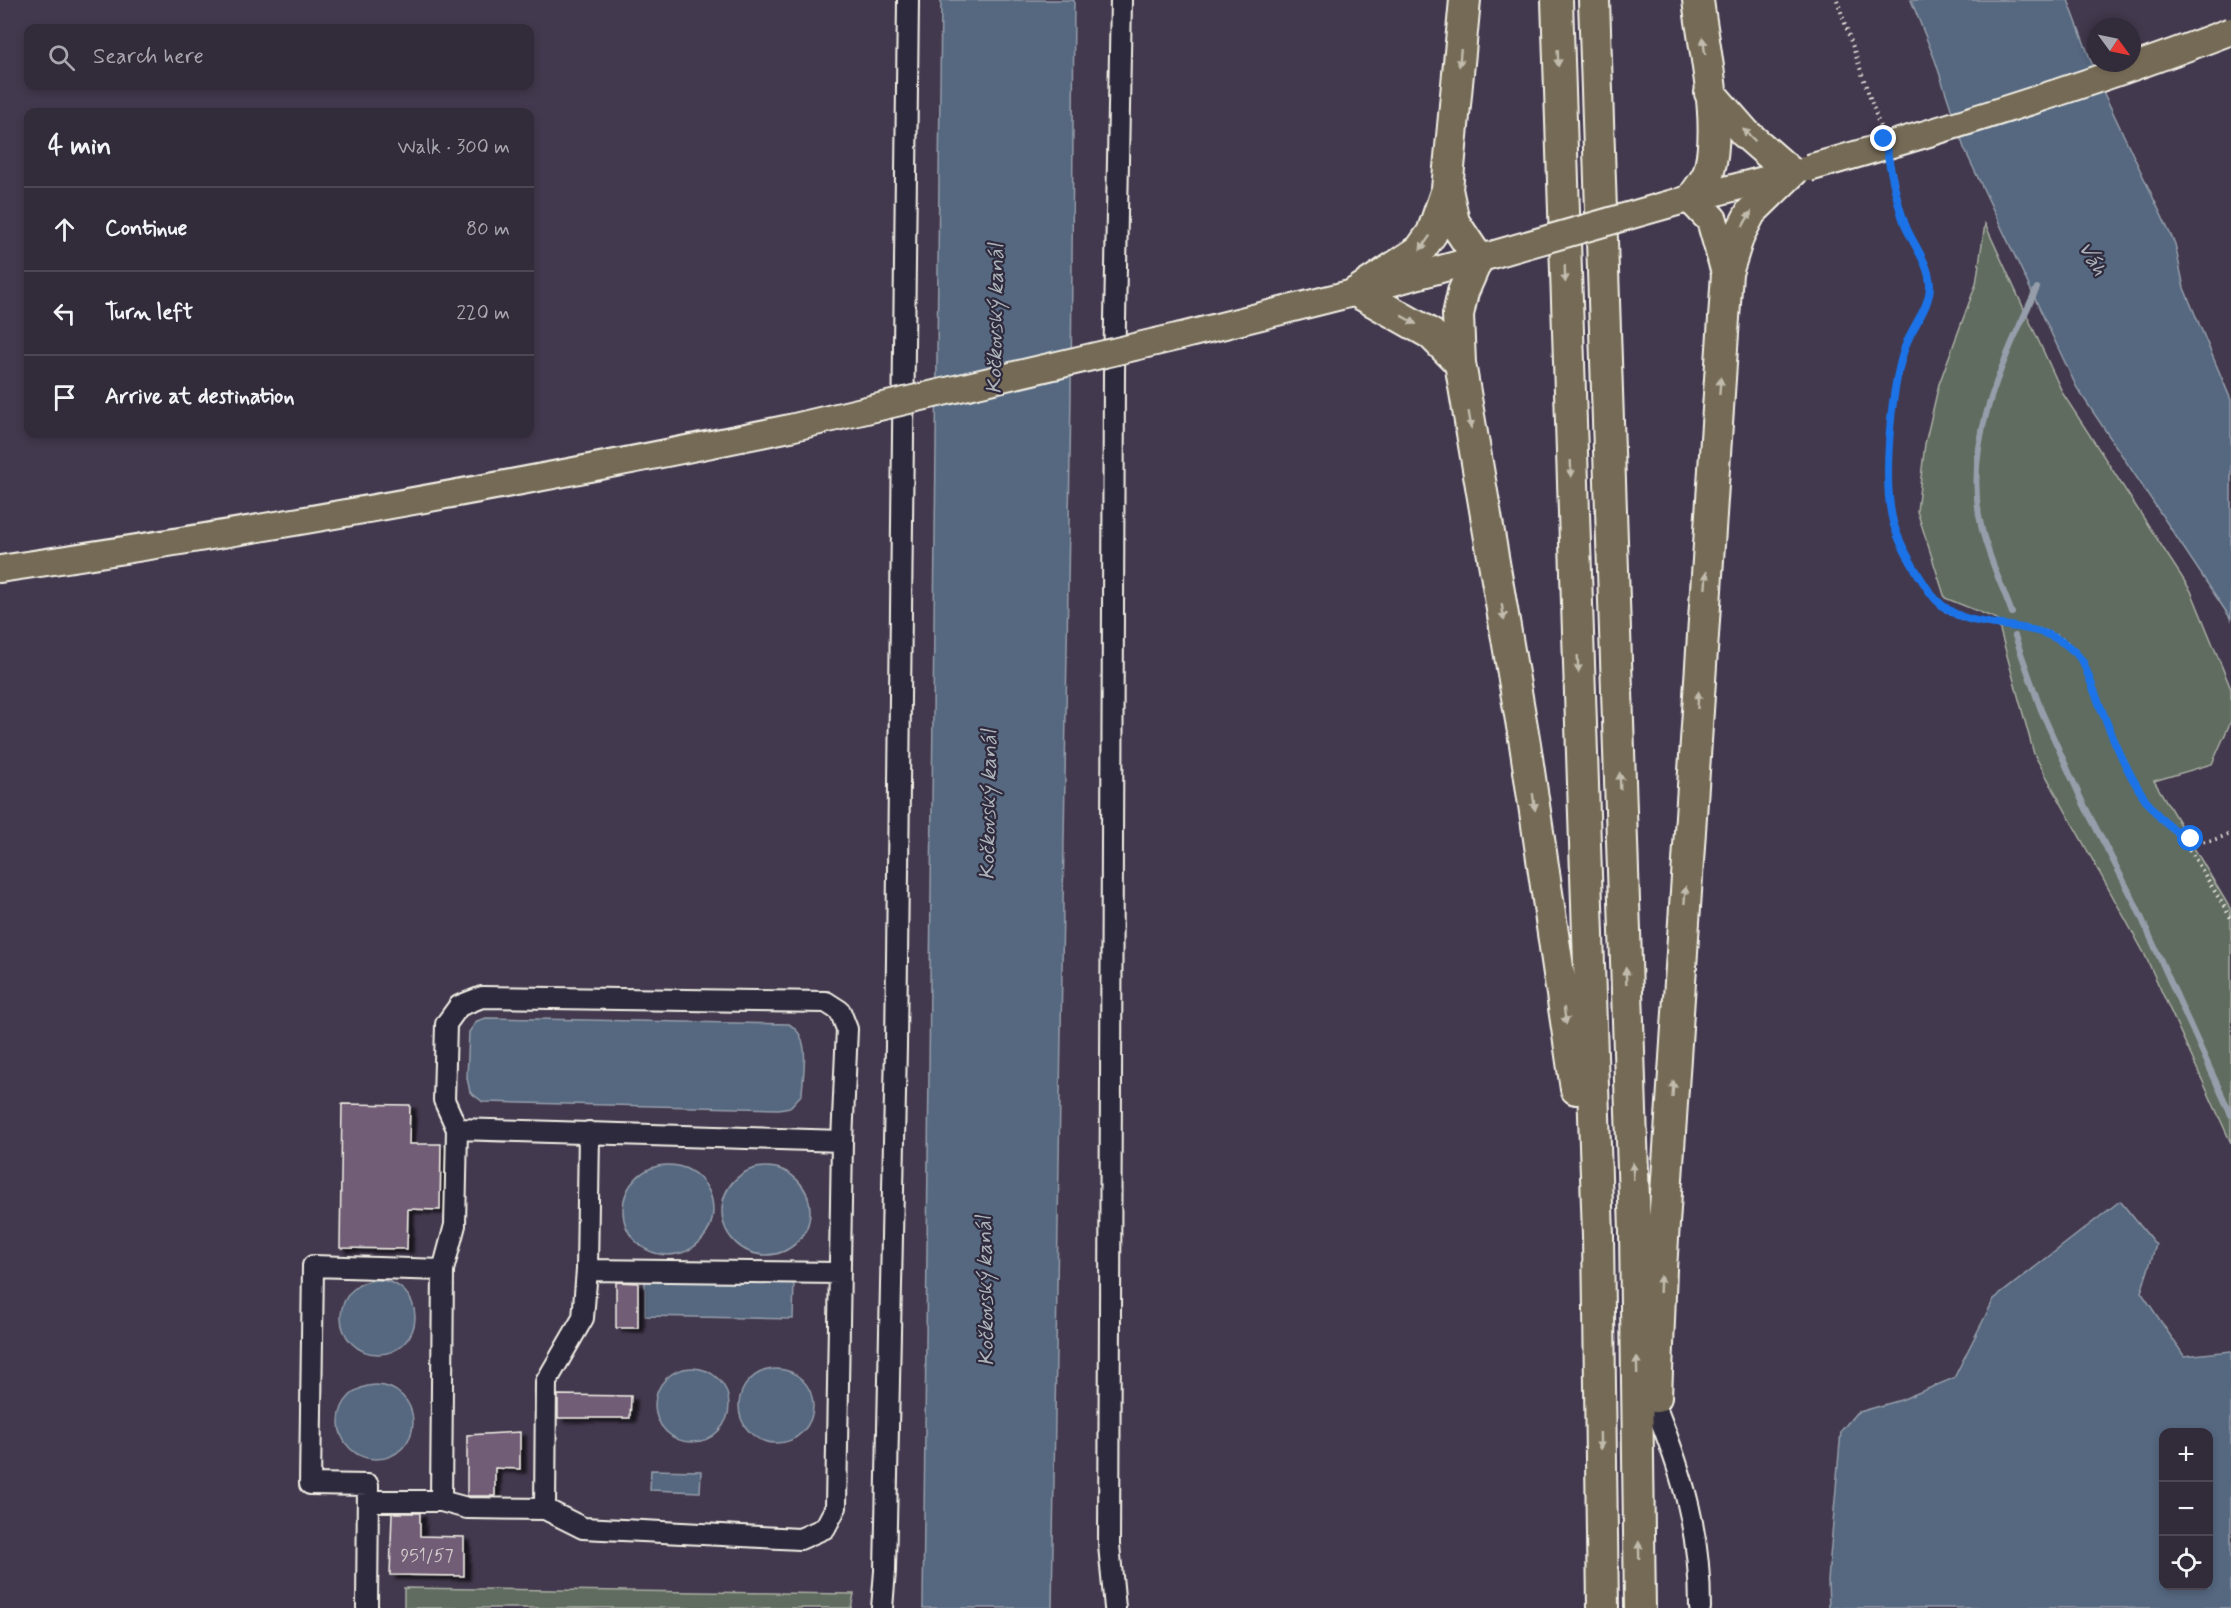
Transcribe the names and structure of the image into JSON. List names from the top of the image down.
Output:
{
  "water": ["Váh", "Kočkovský kanál"],
  "house_numbers": ["951/57"],
  "north": "bottom right",
  "page": {
    "search": "Search here",
    "heading": ["4 min", "Walk · 300 m"],
    "list": [
      ["Continue", "80 m"],
      ["Turn left", "220 m"],
      "Arrive at destination"
    ],
    "map_buttons": ["+", "−"]
  }
}
